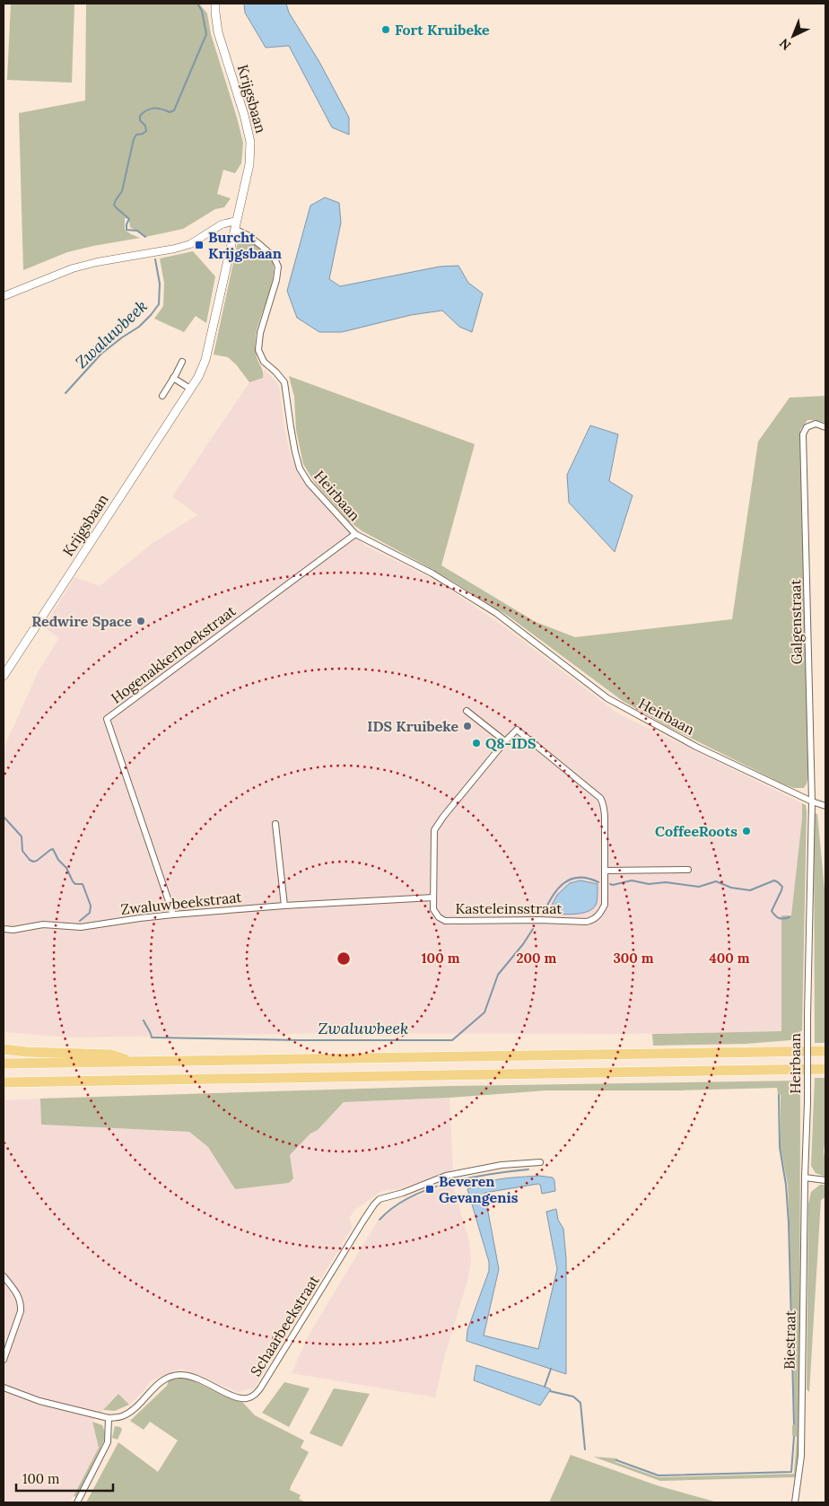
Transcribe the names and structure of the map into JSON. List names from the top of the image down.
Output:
{
  "streets": {
    "main road": ["Krijgsbaan"],
    "street": [
      "Heirbaan",
      "Galgenstraat",
      "Hogenakkerhoekstraat",
      "Zwaluwbeekstraat",
      "Kasteleinsstraat",
      "Schaarbeekstraat",
      "Biestraat"
    ]
  },
  "crossings": [
    ["Krijgsbaan", "Heirbaan"],
    ["Heirbaan", "Galgenstraat"],
    ["Heirbaan", "Hogenakkerhoekstraat"],
    ["Heirbaan", "Biestraat"],
    ["Hogenakkerhoekstraat", "Zwaluwbeekstraat"],
    ["Zwaluwbeekstraat", "Kasteleinsstraat"]
  ],
  "water": ["Zwaluwbeek"],
  "places": {
    "other": [
      "Fort Kruibeke",
      "Redwire Space",
      "IDS Kruibeke",
      "Q8-IDS",
      "CoffeeRoots"
    ],
    "transit": ["Burcht Krijgsbaan", "Beveren Gevangenis"]
  },
  "scale_bar": "100 m",
  "north": "bottom left",
  "rings": [
    "100 m",
    "200 m",
    "300 m",
    "400 m"
  ]
}
